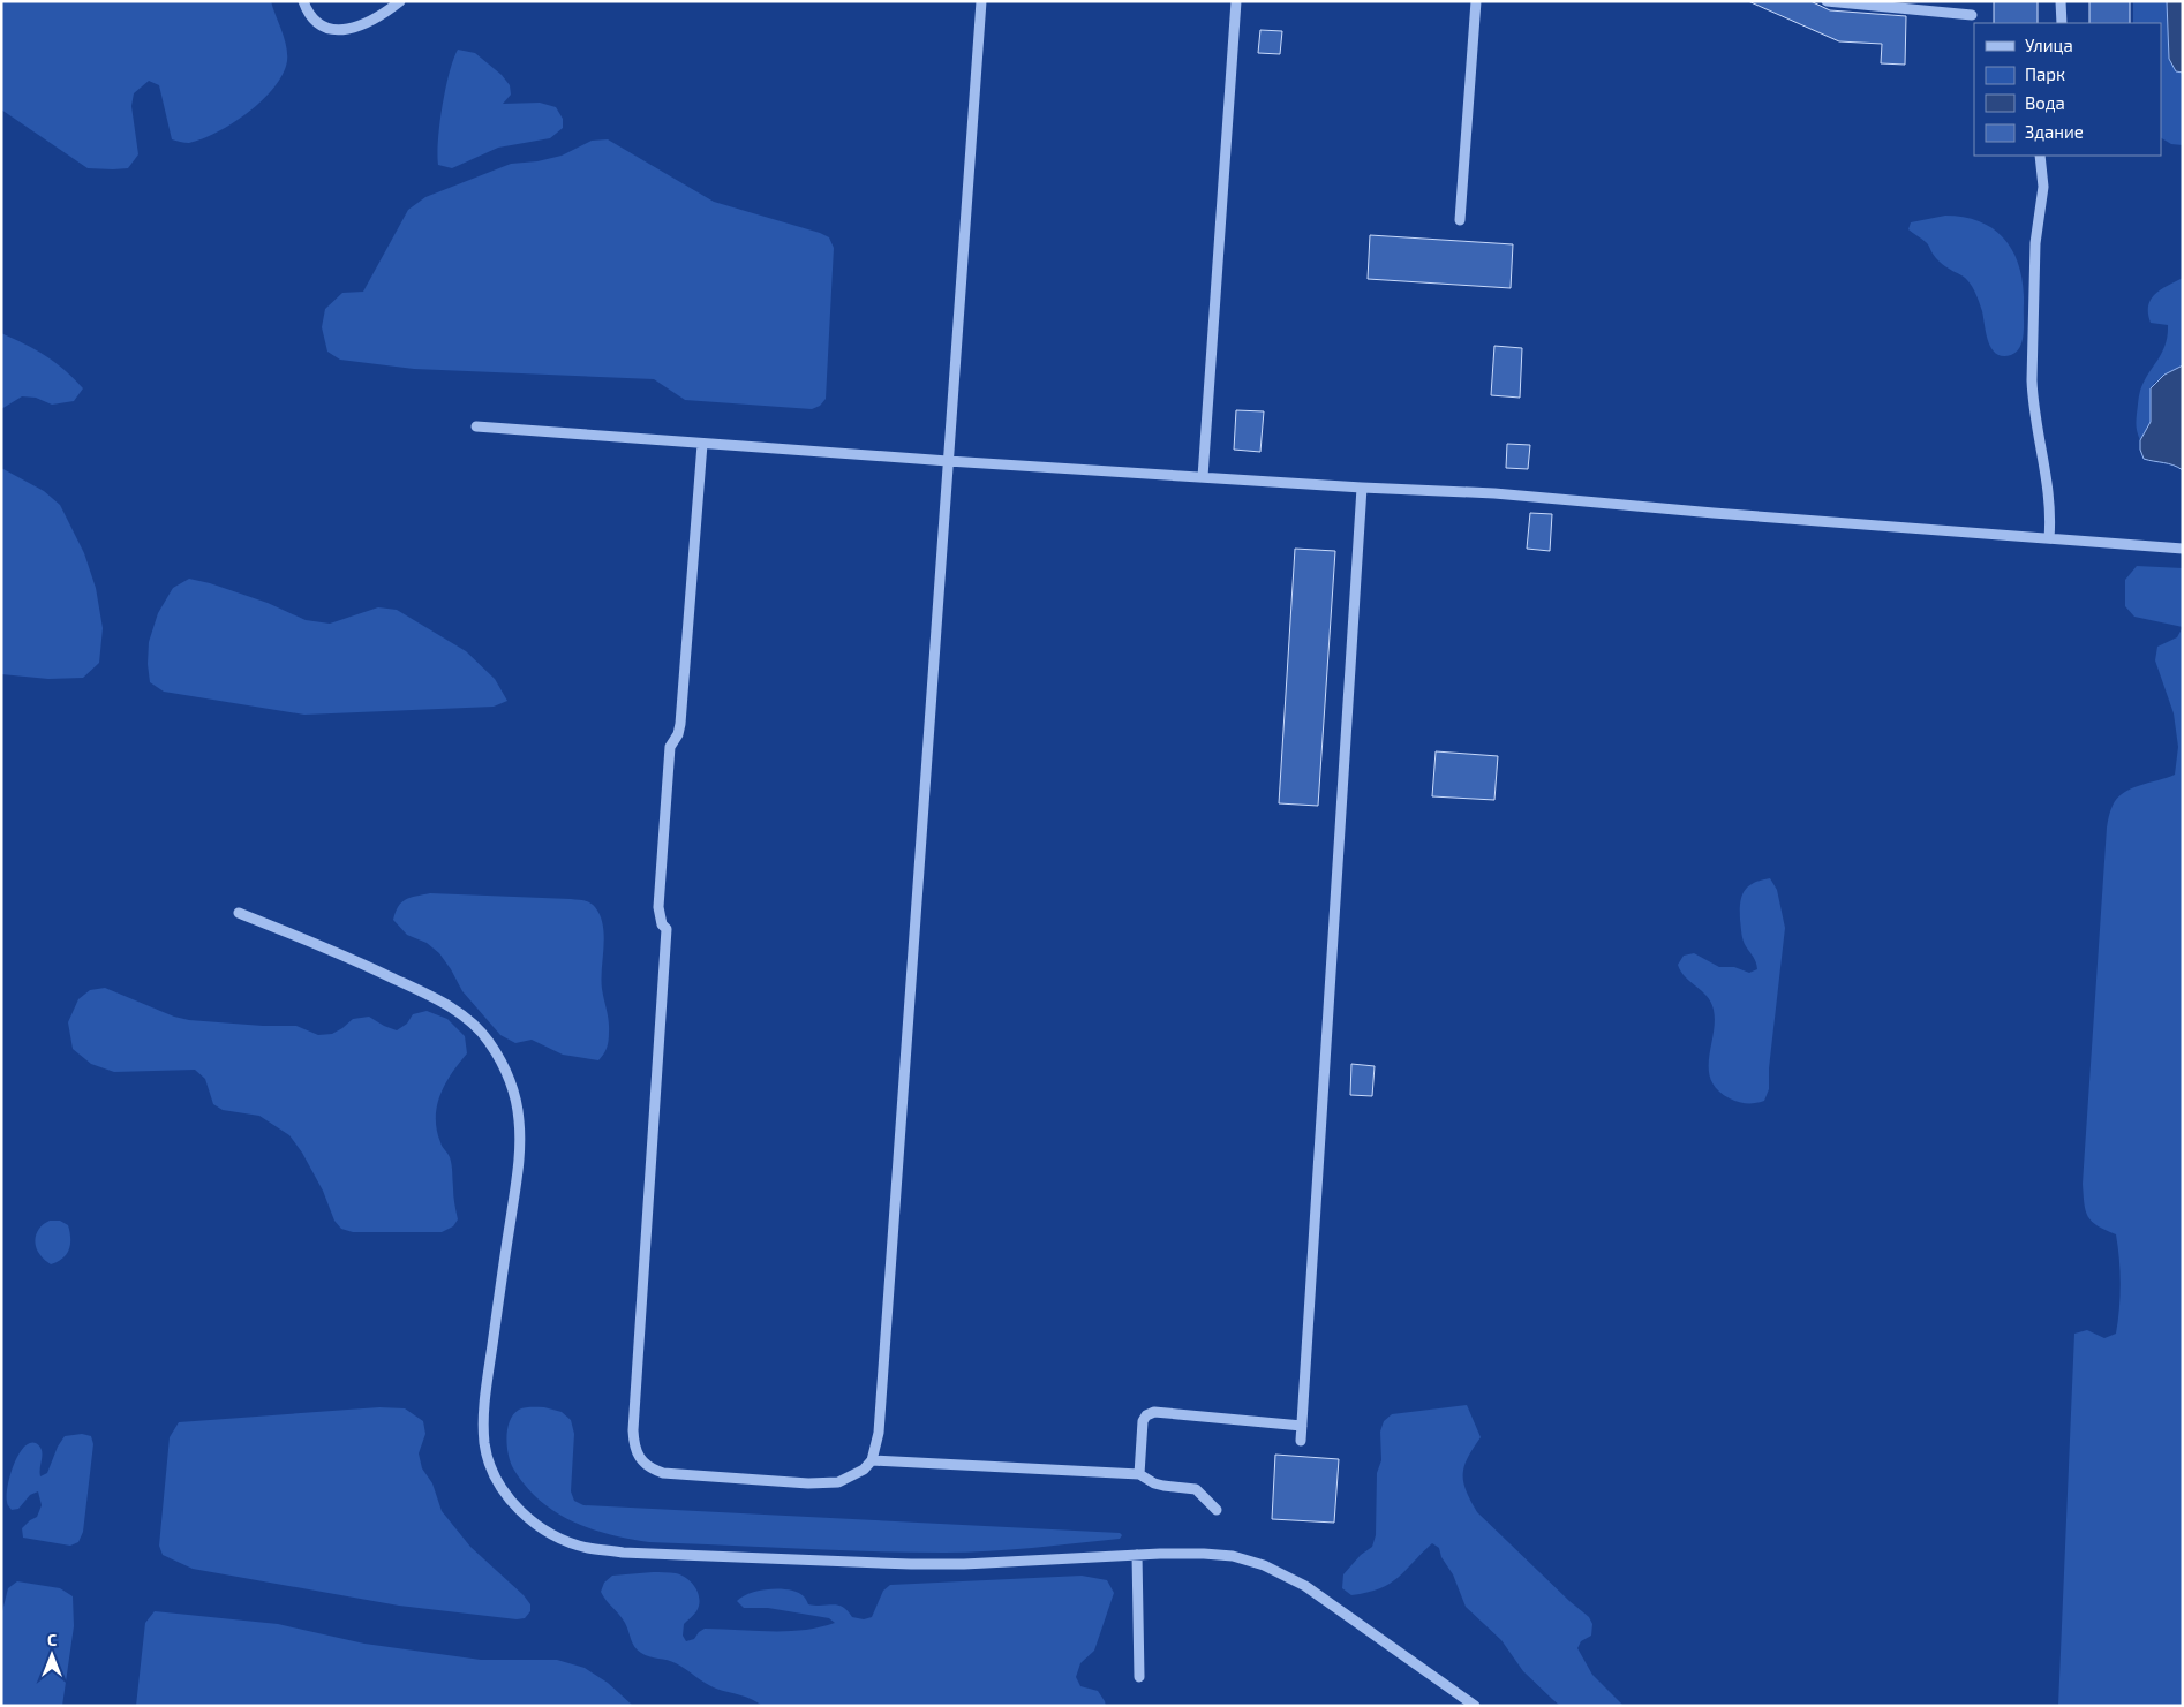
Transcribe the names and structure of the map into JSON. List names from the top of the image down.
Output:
{
  "legend": [
    "Улица",
    "Парк",
    "Вода",
    "Здание"
  ],
  "north": "top"
}
